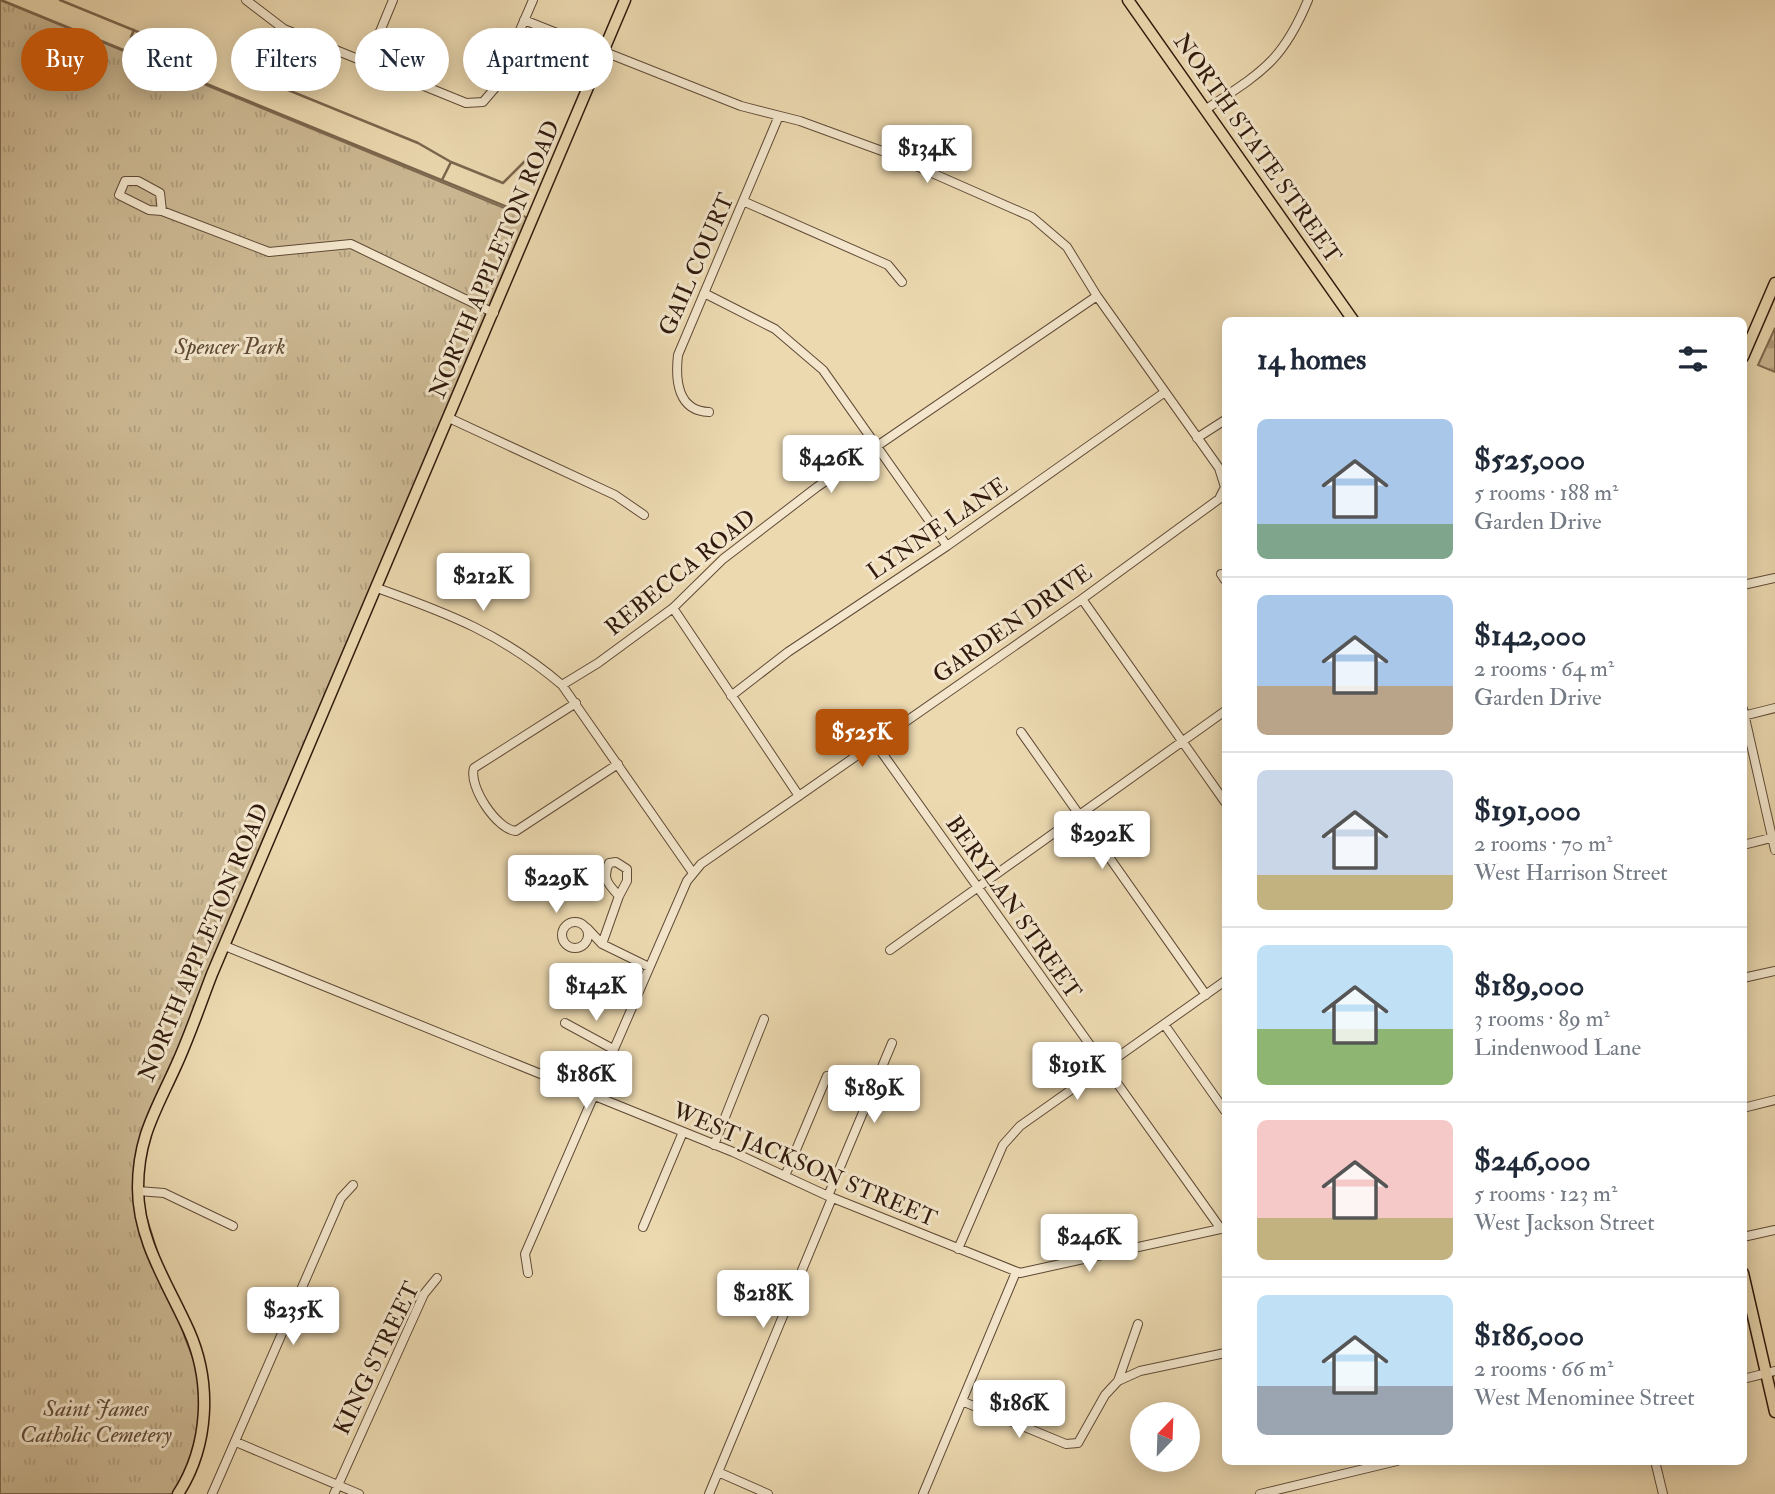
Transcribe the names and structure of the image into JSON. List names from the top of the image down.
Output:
{
  "streets": {
    "main road": ["NORTH STATE STREET", "NORTH APPLETON ROAD"],
    "street": [
      "GAIL COURT",
      "LYNNE LANE",
      "REBECCA ROAD",
      "GARDEN DRIVE",
      "BERYLAN STREET",
      "WEST JACKSON STREET",
      "KING STREET"
    ]
  },
  "crossings": [
    ["NORTH APPLETON ROAD", "WEST JACKSON STREET"],
    ["GARDEN DRIVE", "BERYLAN STREET"],
    ["GARDEN DRIVE", "WEST JACKSON STREET"]
  ],
  "parks": ["Spencer Park", "Saint James Catholic Cemetery"],
  "north": "top right",
  "page": {
    "chip": [
      "Buy",
      "Rent",
      "Filters",
      "New",
      "Apartment"
    ],
    "price": [
      "$134K",
      "$426K",
      "$212K",
      "$525K",
      "$292K",
      "$229K",
      "$142K",
      "$191K",
      "$186K",
      "$189K",
      "$246K",
      "$218K",
      "$235K",
      "$186K"
    ],
    "heading": "14 homes",
    "list": [
      {
        "name": "$525,000",
        "note": "5 rooms · 188 m² · Garden Drive"
      },
      {
        "name": "$142,000",
        "note": "2 rooms · 64 m² · Garden Drive"
      },
      {
        "name": "$191,000",
        "note": "2 rooms · 70 m² · West Harrison Street"
      },
      {
        "name": "$189,000",
        "note": "3 rooms · 89 m² · Lindenwood Lane"
      },
      {
        "name": "$246,000",
        "note": "5 rooms · 123 m² · West Jackson Street"
      },
      {
        "name": "$186,000",
        "note": "2 rooms · 66 m² · West Menominee Street"
      }
    ]
  }
}
